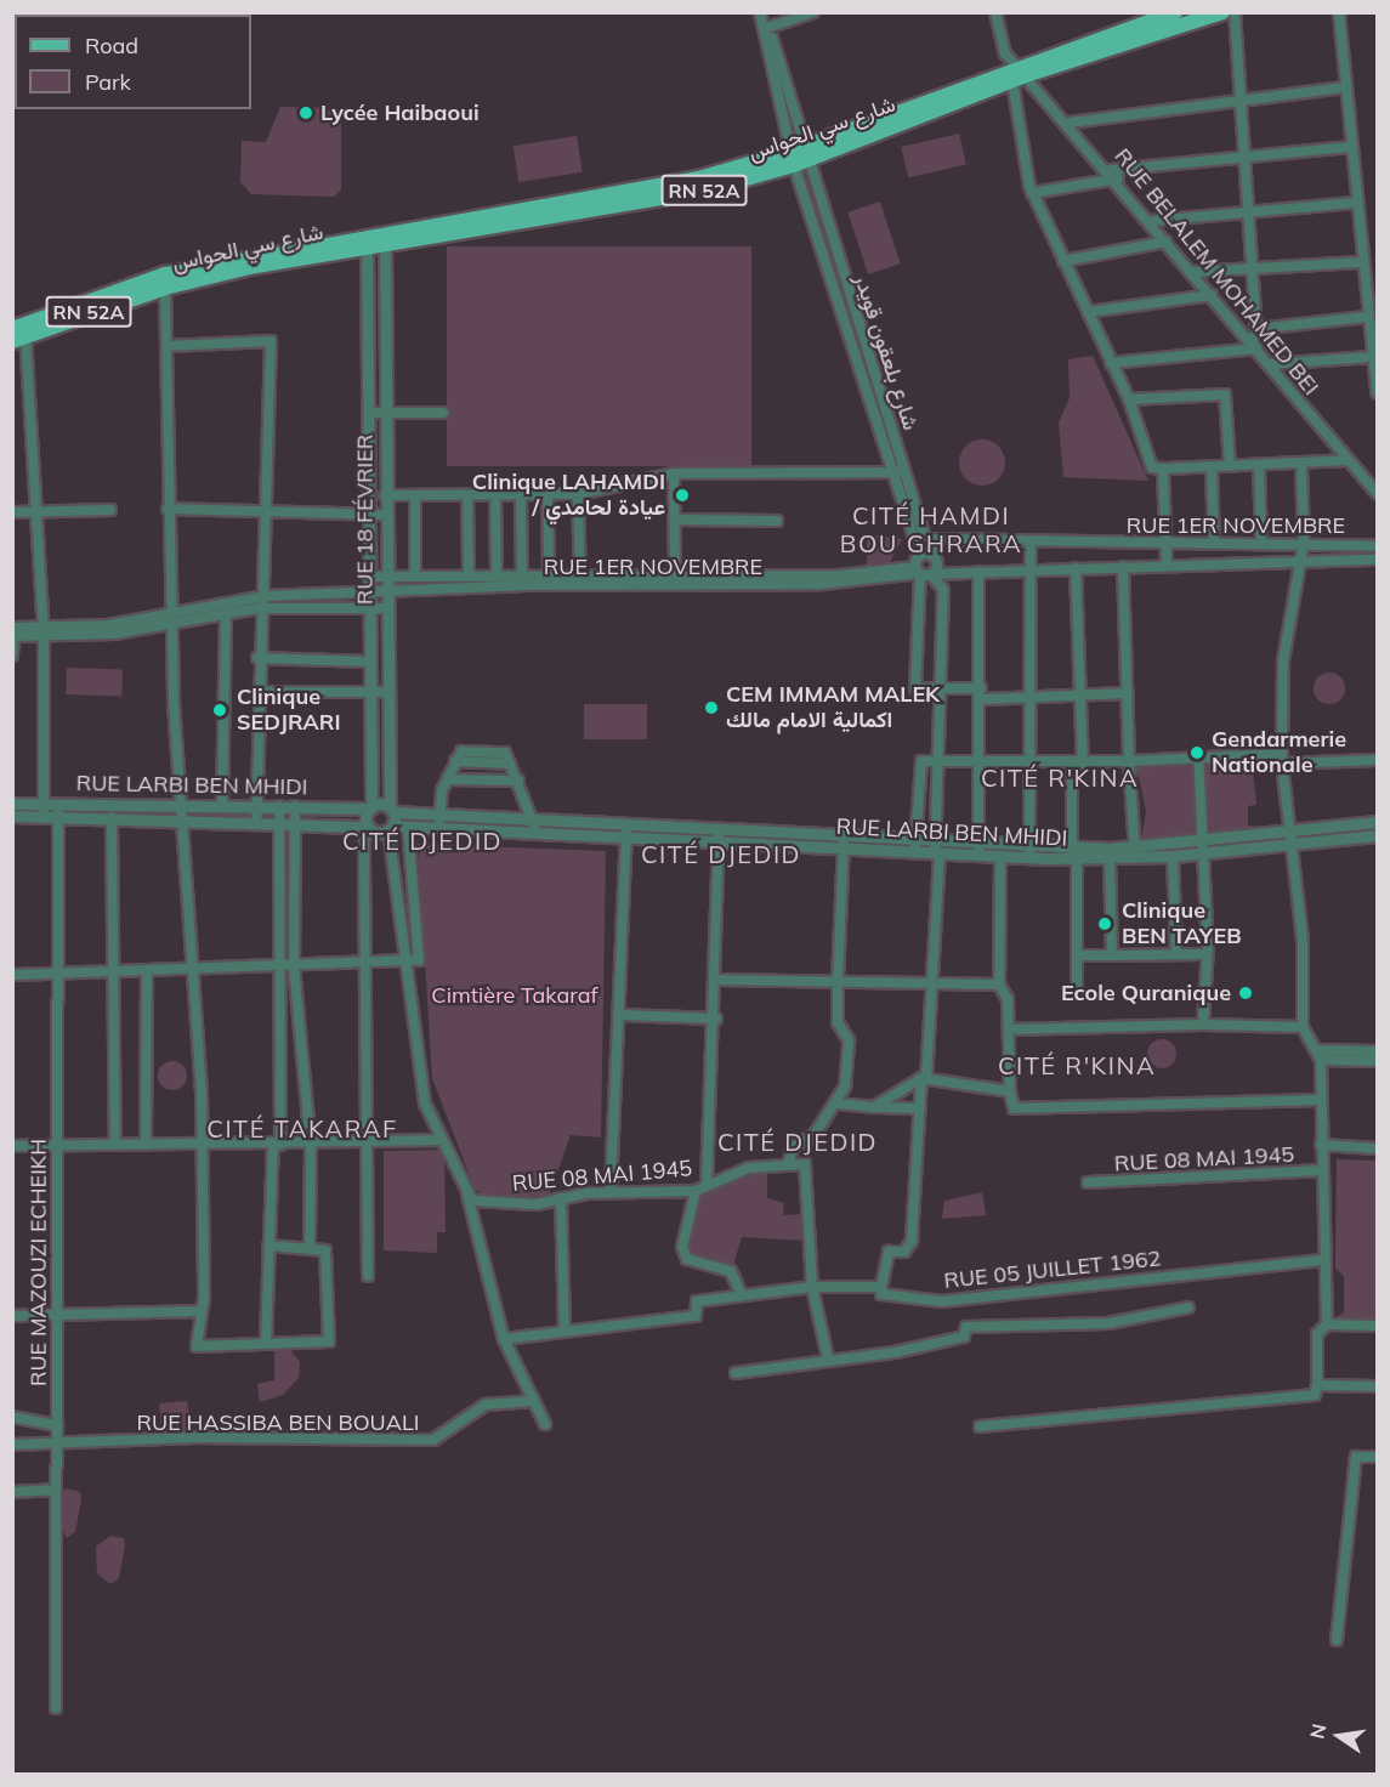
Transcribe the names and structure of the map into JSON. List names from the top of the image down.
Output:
{
  "streets": {
    "main road": ["شارع سي الحواس", "RN 52A"],
    "street": [
      "RUE BELALEM MOHAMED BEI",
      "شارع بلعقون قويدر",
      "RUE 18 FÉVRIER",
      "RUE 1ER NOVEMBRE",
      "RUE LARBI BEN MHIDI",
      "RUE 08 MAI 1945",
      "RUE MAZOUZI ECHEIKH",
      "RUE 05 JUILLET 1962",
      "RUE HASSIBA BEN BOUALI"
    ]
  },
  "crossings": [
    ["شارع سي الحواس", "RN 52A"],
    ["شارع سي الحواس", "RUE BELALEM MOHAMED BEI"],
    ["شارع سي الحواس", "شارع بلعقون قويدر"],
    ["شارع سي الحواس", "RUE 18 FÉVRIER"],
    ["شارع بلعقون قويدر", "RUE 1ER NOVEMBRE"],
    ["RUE 18 FÉVRIER", "RUE 1ER NOVEMBRE"],
    ["RUE 18 FÉVRIER", "RUE LARBI BEN MHIDI"],
    ["RUE LARBI BEN MHIDI", "RUE MAZOUZI ECHEIKH"],
    ["RUE MAZOUZI ECHEIKH", "RUE HASSIBA BEN BOUALI"]
  ],
  "districts": [
    "CITÉ HAMDI BOU GHRARA",
    "CITÉ R'KINA",
    "CITÉ DJEDID",
    "CITÉ DJEDID",
    "CITÉ R'KINA",
    "CITÉ TAKARAF",
    "CITÉ DJEDID"
  ],
  "parks": ["Cimtière Takaraf"],
  "places": [
    "Lycée Haibaoui",
    "Clinique LAHAMDI / عيادة لحامدي",
    "CEM IMMAM MALEK اكمالية الامام مالك",
    "Clinique SEDJRARI",
    "Gendarmerie Nationale",
    "Clinique BEN TAYEB",
    "Ecole Quranique"
  ],
  "legend": ["Road", "Park"],
  "north": "left"
}
